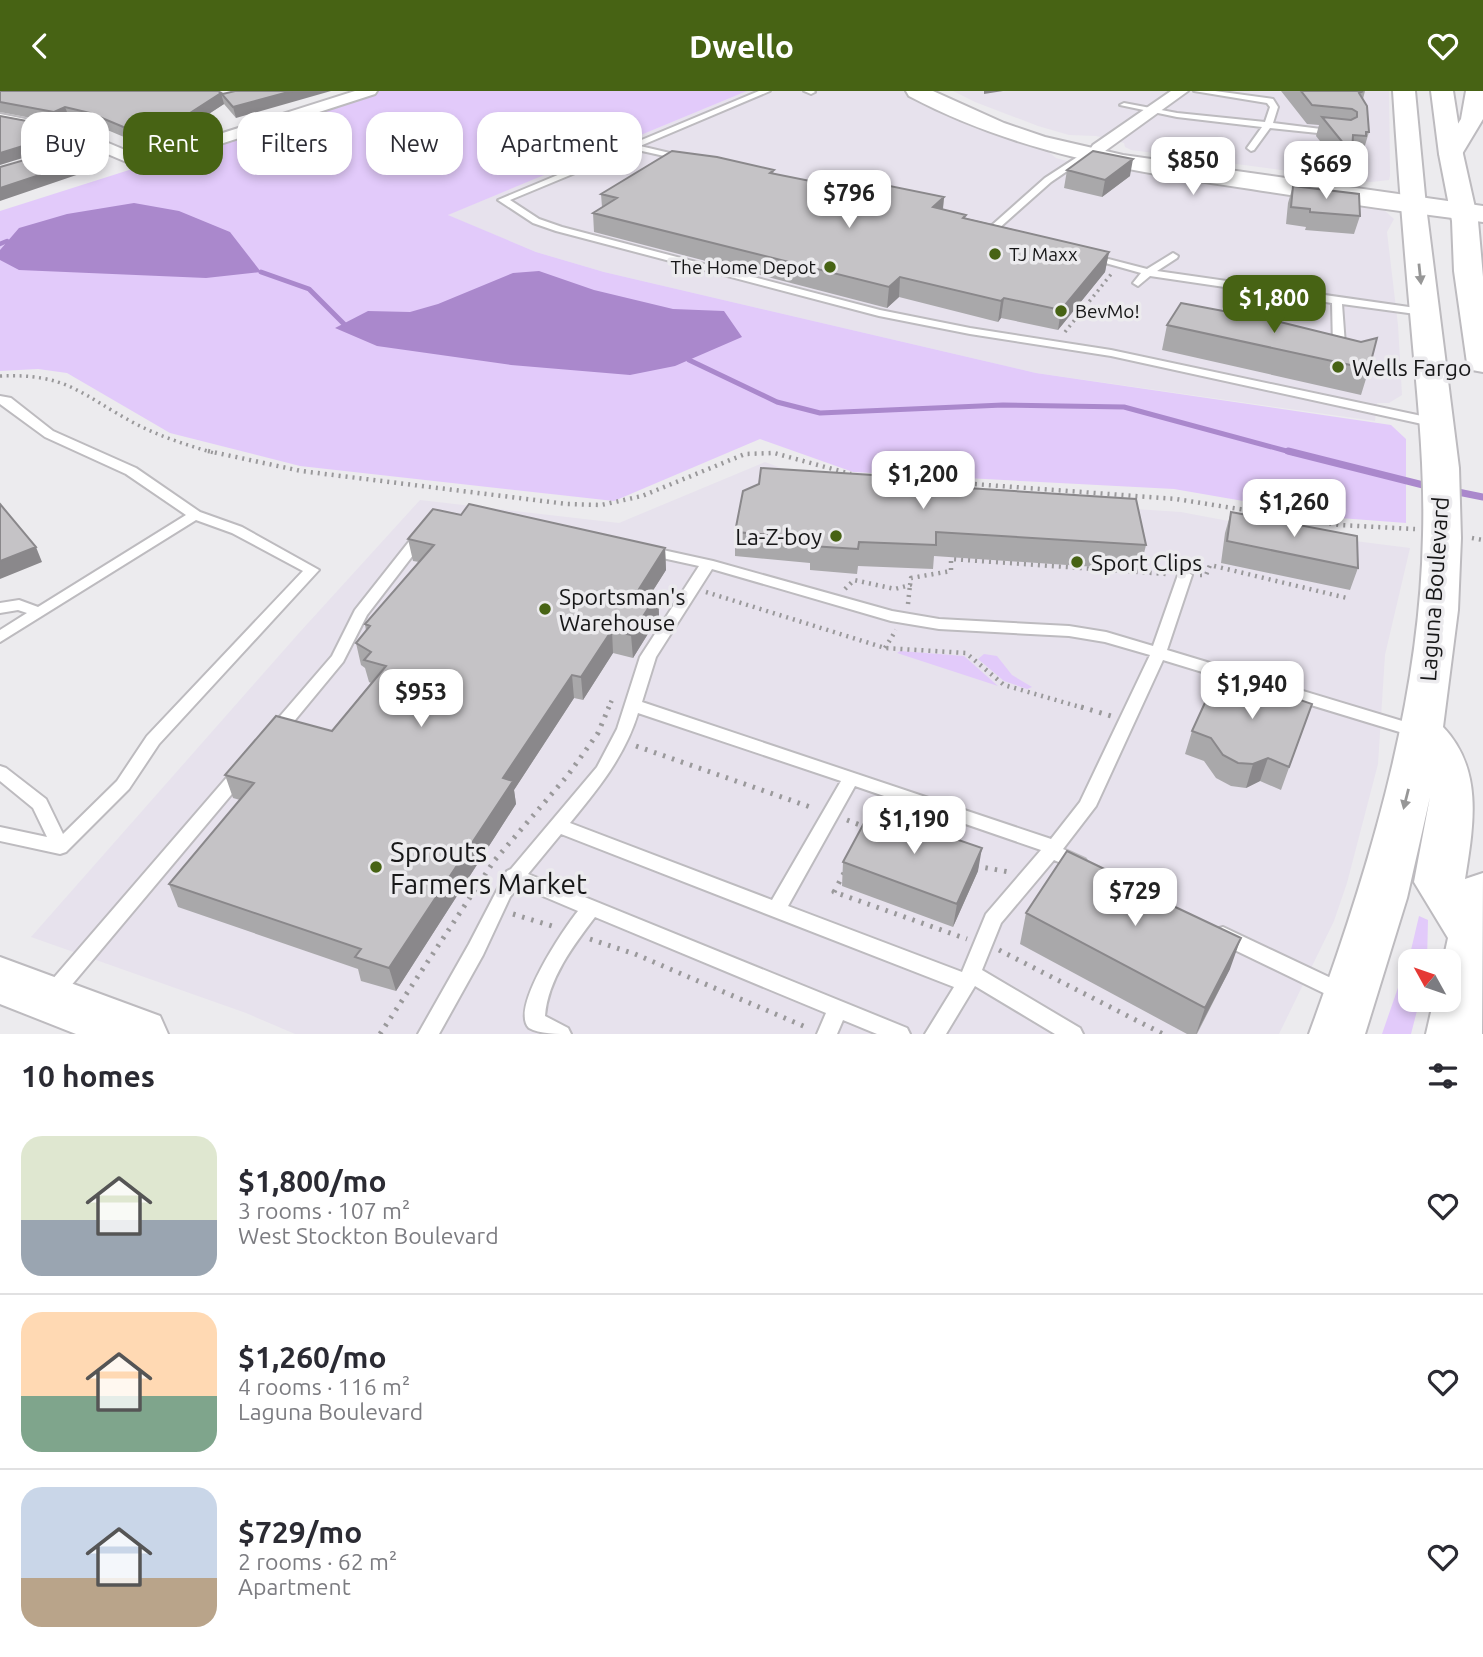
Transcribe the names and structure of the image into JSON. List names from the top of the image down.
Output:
{
  "streets": {
    "main road": ["Laguna Boulevard"]
  },
  "places": [
    "TJ Maxx",
    "The Home Depot",
    "BevMo!",
    "Wells Fargo",
    "La-Z-boy",
    "Sport Clips",
    "Sportsman's Warehouse",
    "Sprouts Farmers Market"
  ],
  "north": "top left",
  "page": {
    "header": "Dwello",
    "chip": [
      "Buy",
      "Rent",
      "Filters",
      "New",
      "Apartment"
    ],
    "price": [
      "$850",
      "$669",
      "$796",
      "$1,800",
      "$1,200",
      "$1,260",
      "$1,940",
      "$953",
      "$1,190",
      "$729"
    ],
    "heading": "10 homes",
    "list": [
      {
        "name": "$1,800/mo",
        "note": "3 rooms · 107 m² · West Stockton Boulevard"
      },
      {
        "name": "$1,260/mo",
        "note": "4 rooms · 116 m² · Laguna Boulevard"
      },
      {
        "name": "$729/mo",
        "note": "2 rooms · 62 m² · Apartment"
      }
    ]
  }
}
